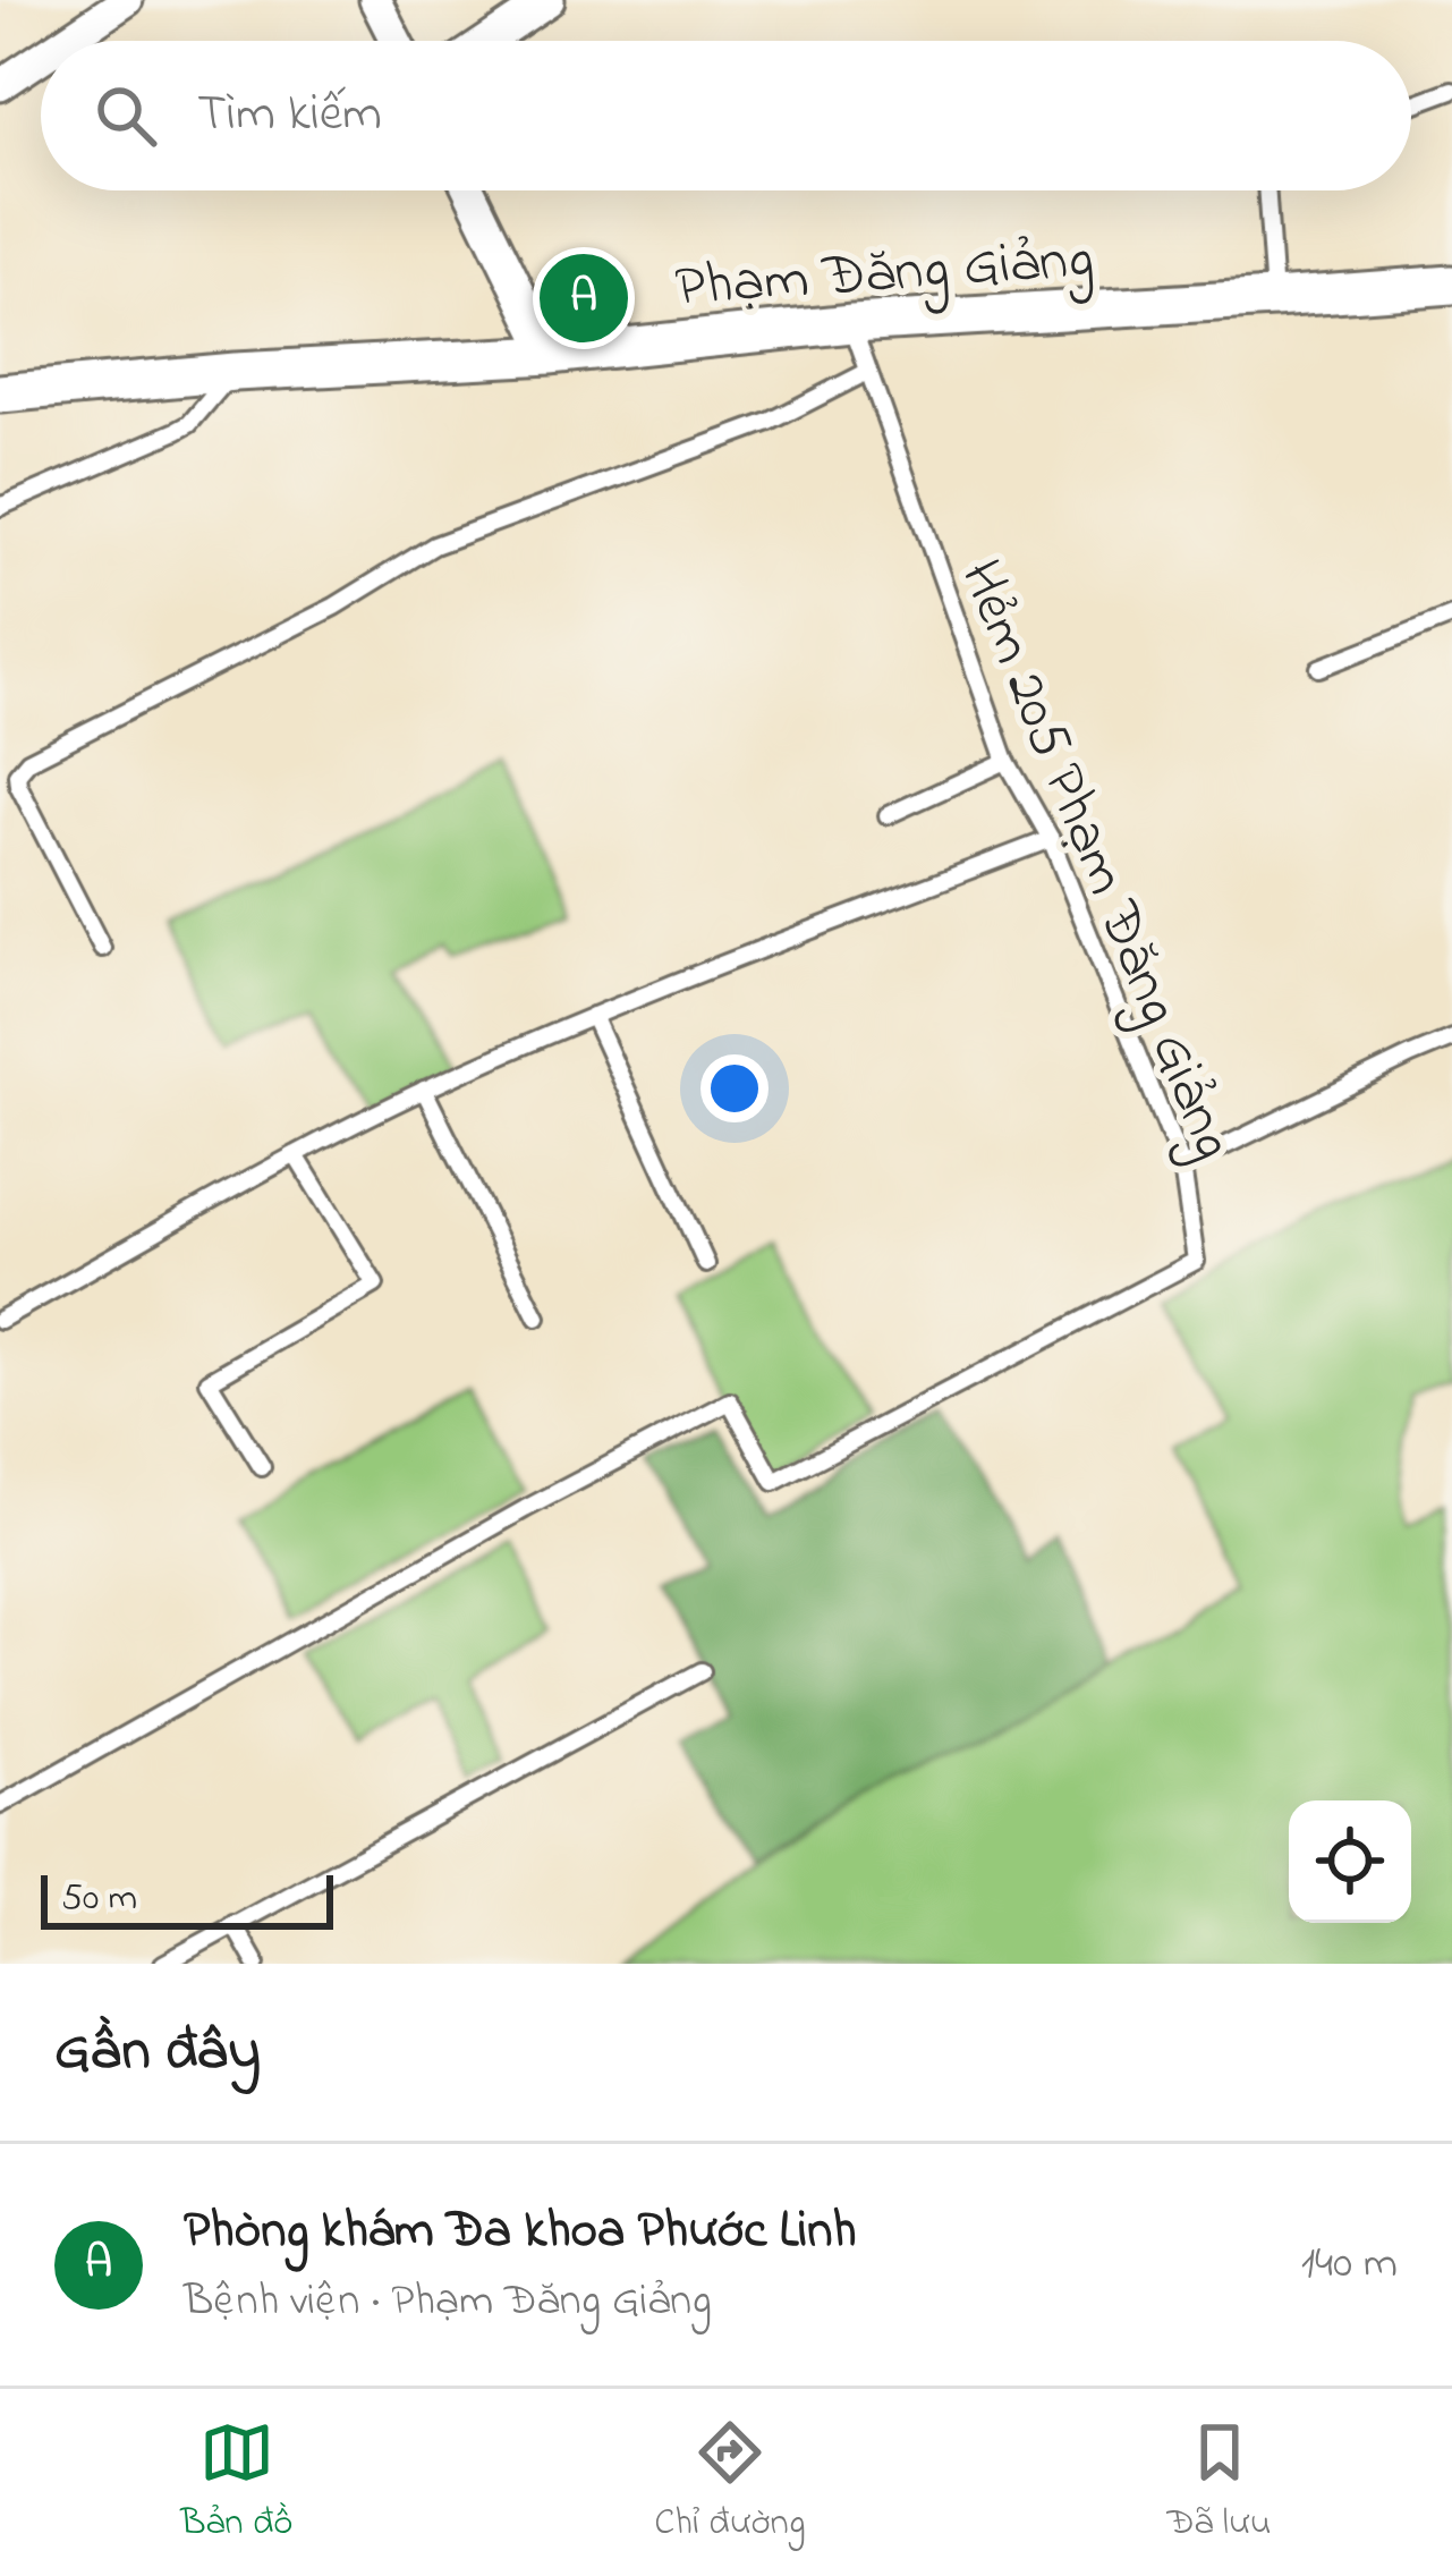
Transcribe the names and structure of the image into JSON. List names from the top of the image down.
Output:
{
  "streets": {
    "street": ["Phạm Đăng Giảng"],
    "lane": ["Hẻm 205 Phạm Đăng Giảng"]
  },
  "crossings": [
    ["Phạm Đăng Giảng", "Hẻm 205 Phạm Đăng Giảng"]
  ],
  "scale_bar": "50 m",
  "page": {
    "search": "Tìm kiếm",
    "pins": "A",
    "scale": "50 m",
    "heading": "Gần đây",
    "list": [
      {
        "mark": "A",
        "name": "Phòng khám Đa khoa Phước Linh",
        "note": "Bệnh viện · Phạm Đăng Giảng",
        "value": "140 m"
      }
    ],
    "nav": ["Bản đồ", "Chỉ đường", "Đã lưu"]
  }
}
